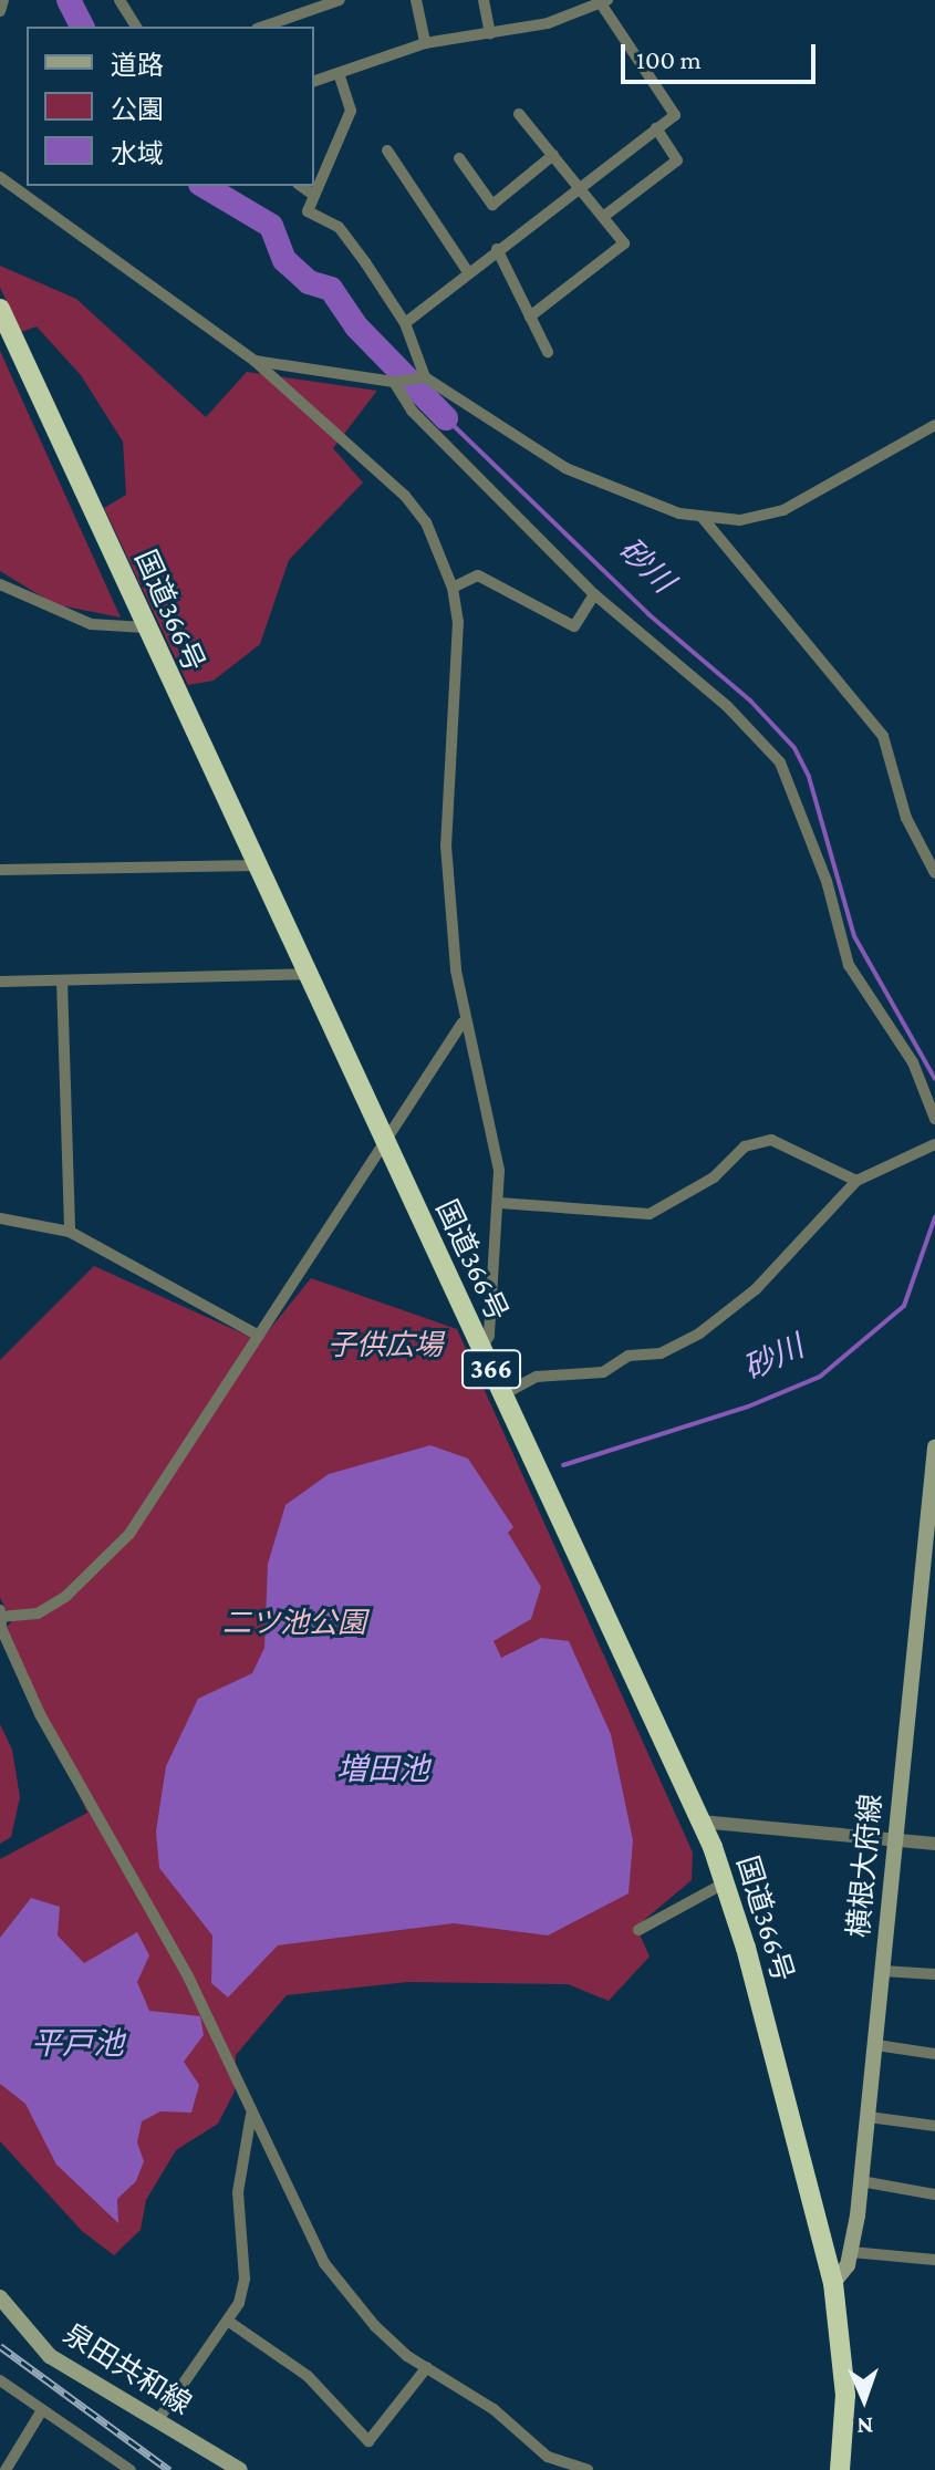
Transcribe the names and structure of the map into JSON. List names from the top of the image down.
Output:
{
  "streets": {
    "highway": ["国道366号", "366"],
    "main road": ["横根大府線", "泉田共和線"]
  },
  "crossings": [
    ["国道366号", "横根大府線"]
  ],
  "water": ["砂川", "増田池", "平戸池"],
  "parks": ["子供広場", "二ツ池公園"],
  "legend": ["道路", "公園", "水域"],
  "scale_bar": "100 m",
  "north": "bottom"
}
